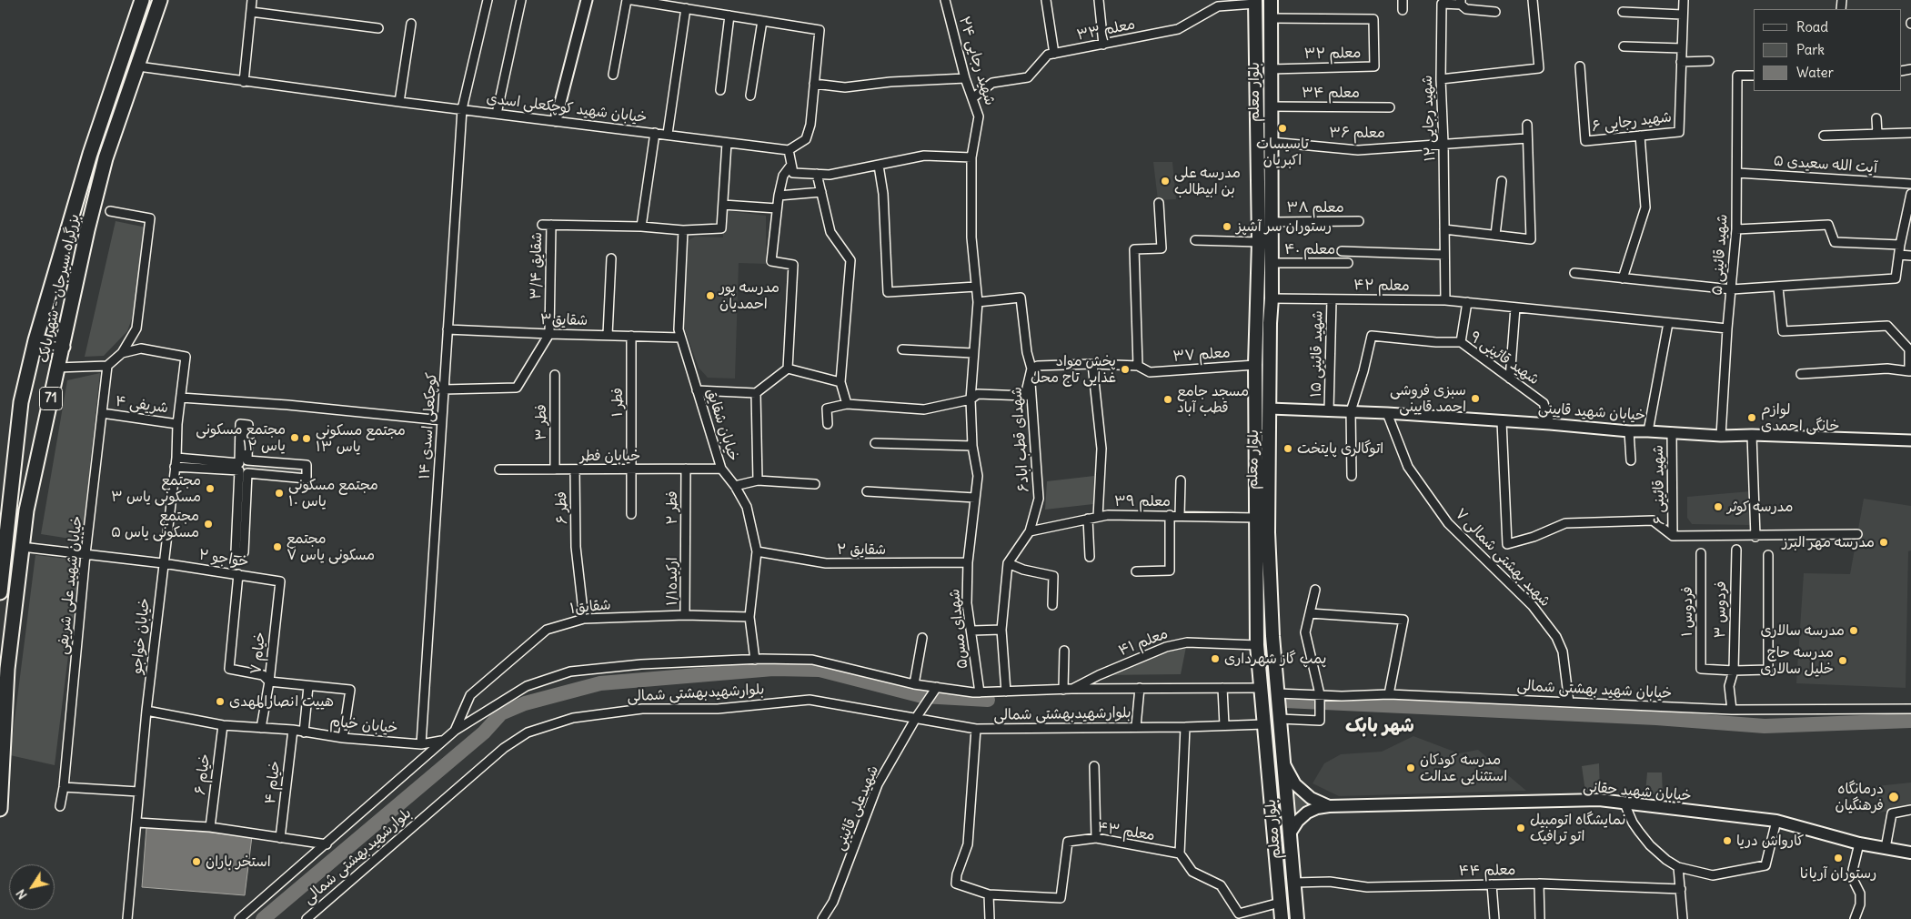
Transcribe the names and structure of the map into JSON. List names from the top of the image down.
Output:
{
  "streets": {
    "highway": ["بزرگراه سیرجان - شهر بابک", "71"],
    "main road": ["بلوار معلم", "خیابان شهید حقانی"],
    "street": [
      "معلم ۳۳",
      "معلم ۳۲",
      "شهید رجایی ۲۴",
      "معلم ۳۴",
      "خیابان شهید کوچکعلی اسدی",
      "شهید رجایی ۱۲",
      "شهید رجایی ۶",
      "معلم ۳۶",
      "آیت الله سعیدی ۵",
      "معلم ۳۸",
      "معلم ۴۰",
      "شهید قائینی ۵",
      "شقایق ۳/۴",
      "معلم ۴۲",
      "شقایق۳",
      "شهید قائینی ۱۵",
      "معلم ۳۷",
      "شهید قائینی ۹",
      "فطر ۱",
      "شریفی ۴",
      "خیابان شهید قایینی",
      "فطر ۳",
      "خیابان شقایق",
      "کوچکعلی اسدی ۱۴",
      "شهدای قطب اباد۶",
      "خیابان فطر",
      "شهید قائینی ۶",
      "معلم ۳۹",
      "فطر ۶",
      "فطر ۲",
      "شقایق ۲",
      "شهید بهشتی شمالی ۷",
      "خواجو ۲",
      "ارکیده۱/۱",
      "خیابان شهید علی شریفی",
      "شقایق۱",
      "فردوس ۳",
      "فردوس ۱",
      "شهدای مس۵",
      "خیابان خواجو",
      "معلم ۴۱",
      "خیام ۷",
      "خیابان شهید بهشتی شمالی",
      "بلوارشهیدبهشتی شمالی",
      "خیابان خیام",
      "خیام ۶",
      "خیام ۴",
      "شهیدعلی قائینی",
      "معلم ۴۳",
      "معلم ۴۴"
    ]
  },
  "crossings": [
    ["معلم ۳۳", "شهید رجایی ۲۴"],
    ["معلم ۳۳", "بلوار معلم"],
    ["معلم ۳۲", "بلوار معلم"],
    ["شهید رجایی ۲۴", "شهدای مس۵"],
    ["بلوار معلم", "معلم ۳۴"],
    ["بلوار معلم", "معلم ۳۶"],
    ["بلوار معلم", "معلم ۳۸"],
    ["بلوار معلم", "معلم ۴۰"],
    ["بلوار معلم", "معلم ۴۲"],
    ["بلوار معلم", "معلم ۳۷"],
    ["بلوار معلم", "خیابان شهید قایینی"],
    ["بلوار معلم", "معلم ۳۹"],
    ["بلوار معلم", "معلم ۴۱"],
    ["بلوار معلم", "خیابان شهید بهشتی شمالی"],
    ["بلوار معلم", "بلوارشهیدبهشتی شمالی"],
    ["بلوار معلم", "معلم ۴۴"],
    ["خیابان شهید کوچکعلی اسدی", "بزرگراه سیرجان - شهر بابک"],
    ["خیابان شهید کوچکعلی اسدی", "کوچکعلی اسدی ۱۴"],
    ["شهید رجایی ۱۲", "معلم ۳۶"],
    ["آیت الله سعیدی ۵", "شهید قائینی ۵"],
    ["شهید قائینی ۵", "معلم ۴۲"],
    ["شهید قائینی ۵", "خیابان شهید قایینی"],
    ["شقایق ۳/۴", "شقایق۳"],
    ["معلم ۴۲", "شهید قائینی ۱۵"],
    ["بزرگراه سیرجان - شهر بابک", "خواجو ۲"],
    ["شقایق۳", "فطر ۱"],
    ["شقایق۳", "خیابان شقایق"],
    ["شقایق۳", "کوچکعلی اسدی ۱۴"],
    ["شهید قائینی ۱۵", "خیابان شهید قایینی"],
    ["شهید قائینی ۹", "خیابان شهید قایینی"],
    ["فطر ۱", "خیابان فطر"],
    ["شریفی ۴", "خیابان شهید علی شریفی"],
    ["شریفی ۴", "خیابان خواجو"],
    ["خیابان شهید قایینی", "شهید قائینی ۶"],
    ["خیابان شهید قایینی", "شهید بهشتی شمالی ۷"],
    ["فطر ۳", "خیابان فطر"],
    ["خیابان شقایق", "خیابان فطر"],
    ["خیابان شقایق", "شقایق ۲"],
    ["خیابان شقایق", "شقایق۱"],
    ["خیابان شقایق", "بلوارشهیدبهشتی شمالی"],
    ["کوچکعلی اسدی ۱۴", "خیابان خیام"],
    ["شهدای قطب اباد۶", "معلم ۳۹"],
    ["خیابان فطر", "فطر ۶"],
    ["خیابان فطر", "فطر ۲"],
    ["فطر ۶", "شقایق۱"],
    ["فطر ۲", "ارکیده۱/۱"],
    ["شقایق ۲", "شهدای مس۵"],
    ["شهید بهشتی شمالی ۷", "خیابان شهید بهشتی شمالی"],
    ["خواجو ۲", "خیابان شهید علی شریفی"],
    ["خواجو ۲", "خیابان خواجو"],
    ["خواجو ۲", "خیام ۷"],
    ["ارکیده۱/۱", "شقایق۱"],
    ["شقایق۱", "بلوارشهیدبهشتی شمالی"],
    ["فردوس ۳", "فردوس ۱"],
    ["فردوس ۳", "خیابان شهید بهشتی شمالی"],
    ["شهدای مس۵", "بلوارشهیدبهشتی شمالی"],
    ["خیابان خواجو", "خیابان خیام"],
    ["معلم ۴۱", "بلوارشهیدبهشتی شمالی"],
    ["خیام ۷", "خیابان خیام"],
    ["بلوارشهیدبهشتی شمالی", "خیابان خیام"],
    ["بلوارشهیدبهشتی شمالی", "شهیدعلی قائینی"],
    ["خیابان خیام", "خیام ۶"],
    ["خیابان خیام", "خیام ۴"]
  ],
  "districts": ["شهر بابک"],
  "places": [
    "تاسیسات اکبریان",
    "مدرسه علی بن ابیطالب",
    "رستوران سر آشپز",
    "مدرسه پور احمدیان",
    "پخش مواد غذایی تاج محل",
    "سبزی فروشی احمد قایینی",
    "مسجد جامع قطب آباد",
    "لوازم خانگی احمدی",
    "مجتمع مسکونی یاس ۱۲",
    "مجتمع مسکونی یاس ۱۳",
    "اتوگالری پایتخت",
    "مجتمع مسکونی یاس ۳",
    "مجتمع مسکونی یاس ۱۰",
    "مدرسه کوثر",
    "مجتمع مسکونی یاس ۵",
    "مدرسه مهر البرز",
    "مجتمع مسکونی یاس ۷",
    "مدرسه سالاری",
    "پمپ گاز شهرداری",
    "مدرسه حاج خلیل سالاری",
    "هییت انصارالمهدی",
    "مدرسه کودکان استثنایی عدالت",
    "درمانگاه فرهنگیان",
    "نمایشگاه اتومبیل اتو ترافیک",
    "کارواش دریا",
    "رستوران آریانا",
    "استخر باران"
  ],
  "legend": ["Road", "Park", "Water"],
  "north": "bottom left"
}
